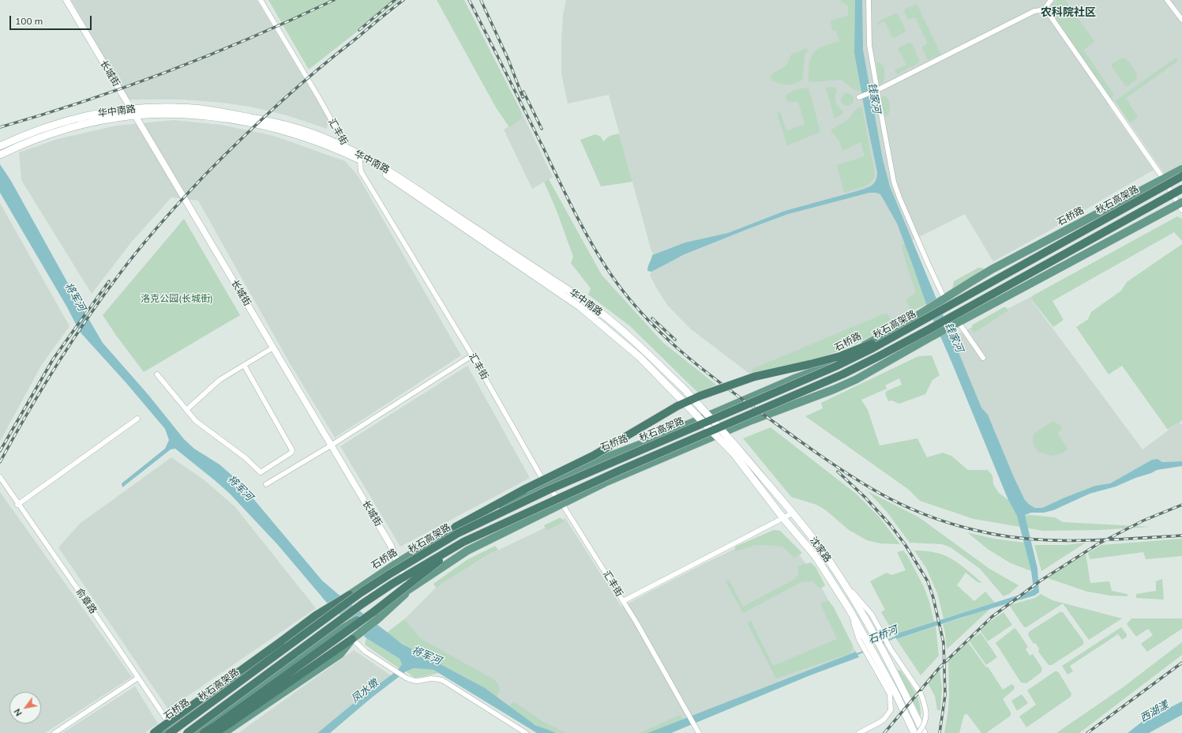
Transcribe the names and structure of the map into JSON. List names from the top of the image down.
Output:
{
  "streets": {
    "highway": ["秋石高架路"],
    "main road": ["华中南路", "石桥路", "沈家路"],
    "street": ["长城街", "汇丰街", "俞章路"]
  },
  "crossings": [
    ["长城街", "华中南路"],
    ["长城街", "石桥路"],
    ["华中南路", "汇丰街"],
    ["华中南路", "沈家路"],
    ["汇丰街", "石桥路"],
    ["秋石高架路", "石桥路"],
    ["秋石高架路", "俞章路"],
    ["石桥路", "俞章路"]
  ],
  "districts": ["农科院社区"],
  "water": [
    "钱家河",
    "将军河",
    "石桥河",
    "凤水墩",
    "西湖漾"
  ],
  "parks": ["洛克公园(长城街)"],
  "scale_bar": "100 m",
  "north": "bottom left"
}
